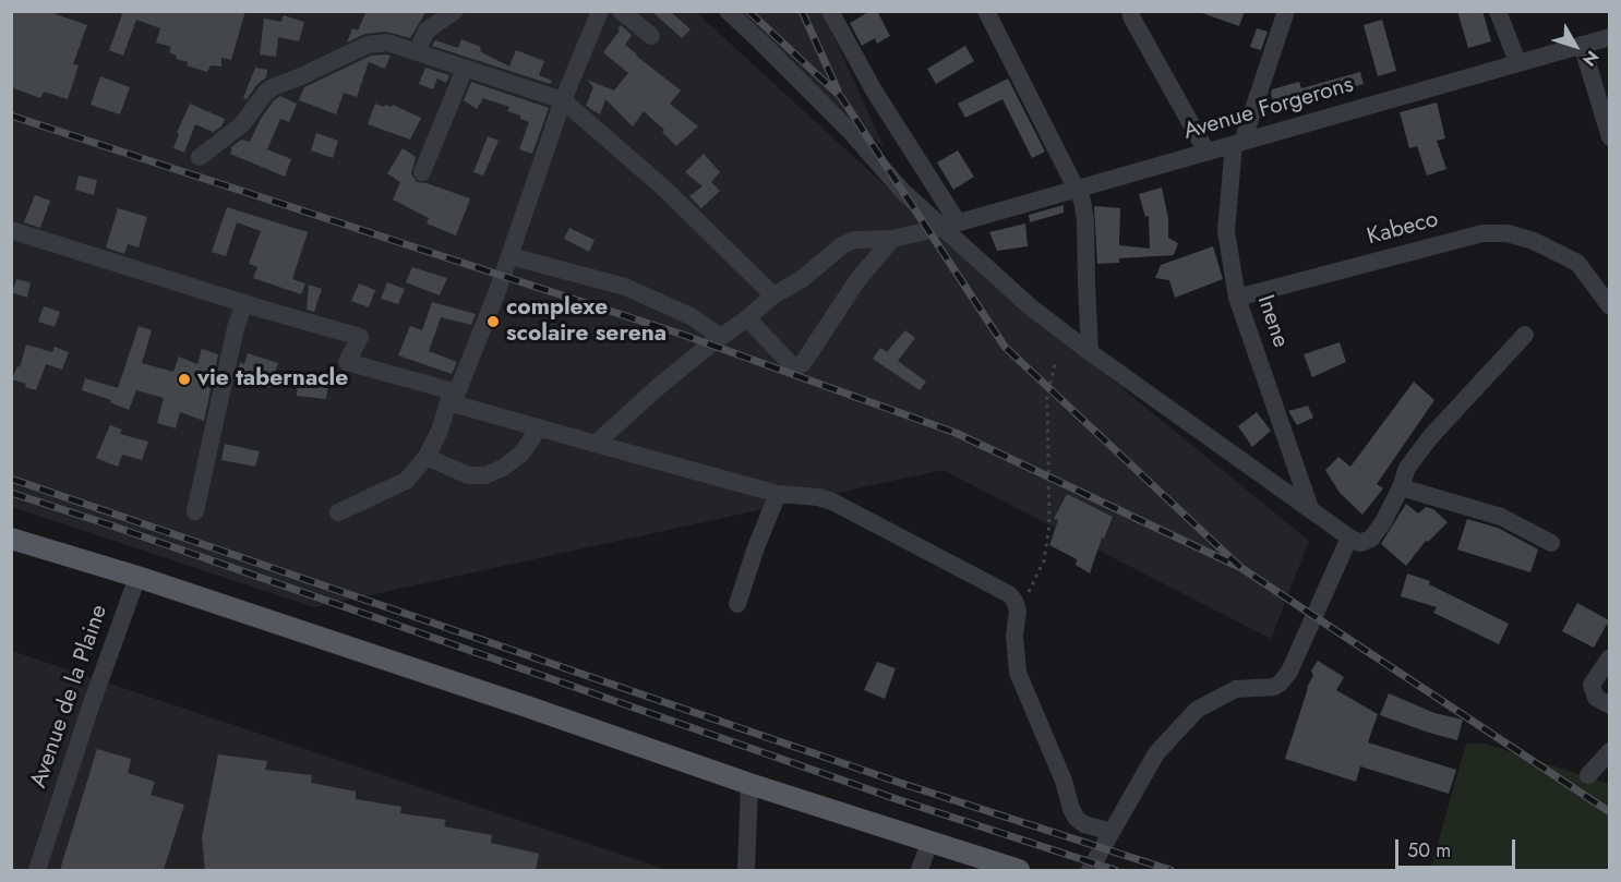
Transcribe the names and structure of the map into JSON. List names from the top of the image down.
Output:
{
  "streets": {
    "street": [
      "Avenue Forgerons",
      "Kabeco",
      "Inene",
      "Avenue de la Plaine"
    ]
  },
  "crossings": [
    ["Avenue Forgerons", "Inene"],
    ["Kabeco", "Inene"]
  ],
  "places": ["complexe scolaire serena", "vie tabernacle"],
  "scale_bar": "50 m",
  "north": "bottom right"
}
